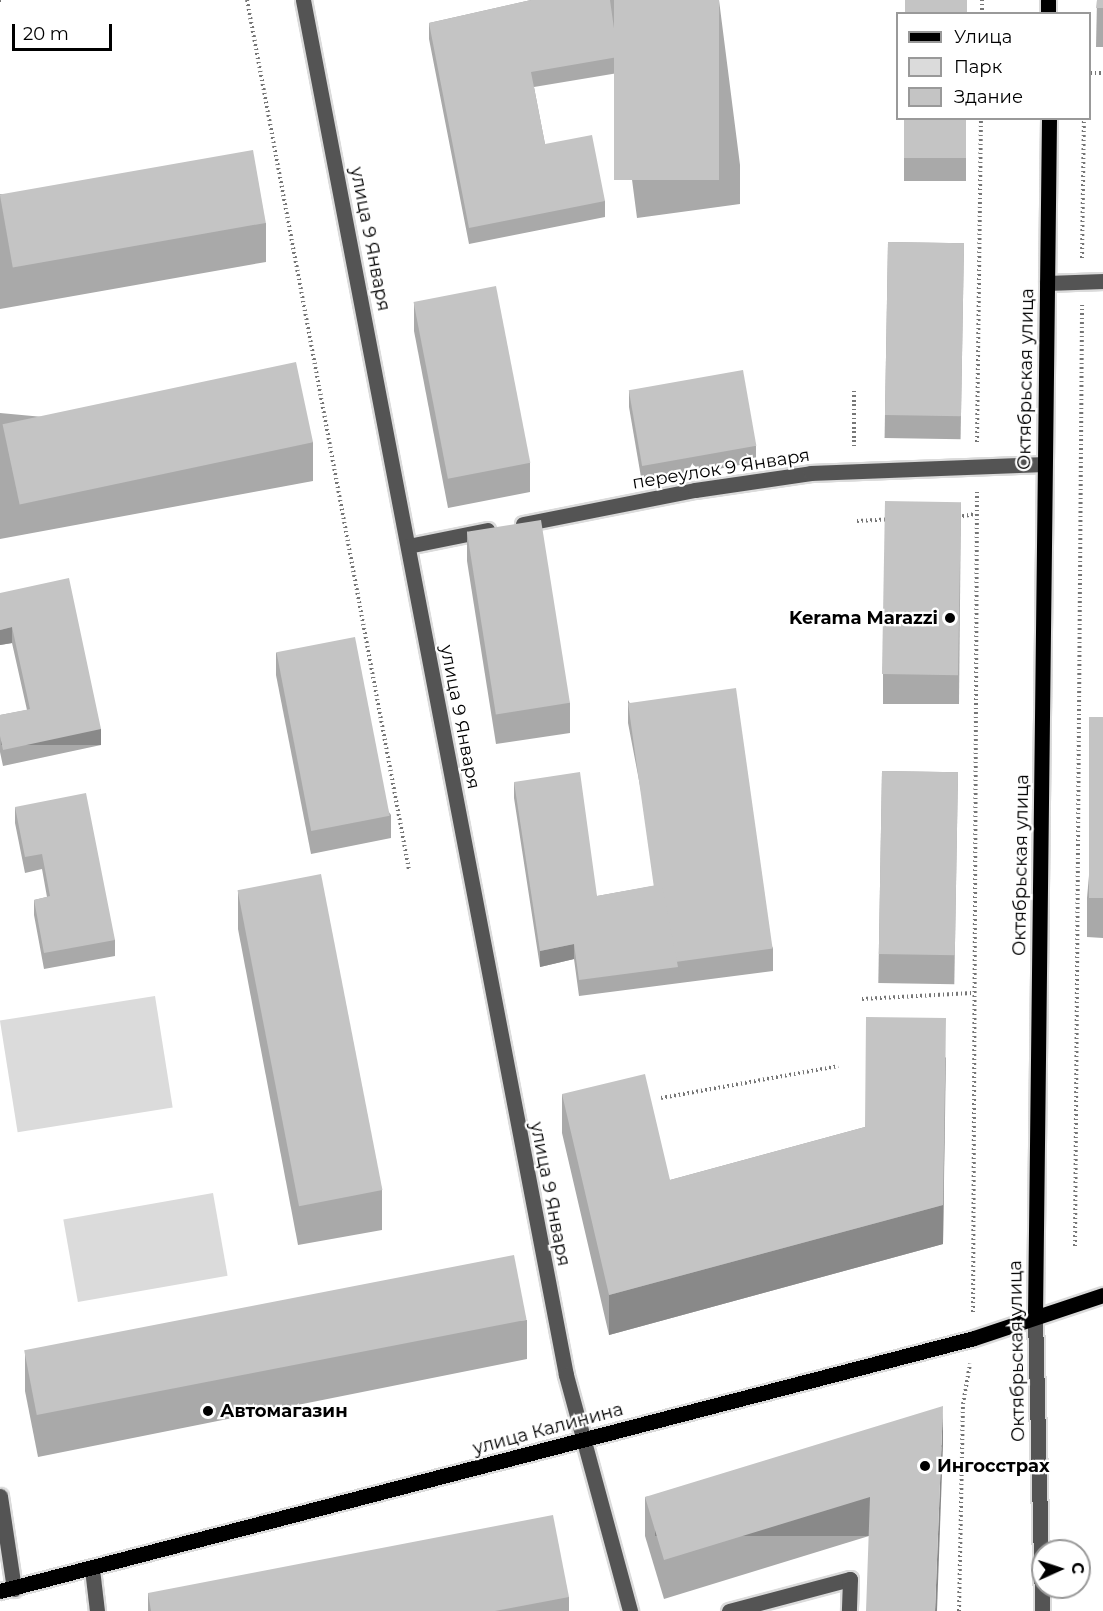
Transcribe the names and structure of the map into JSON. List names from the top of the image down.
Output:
{
  "streets": {
    "main road": ["Октябрьская улица", "улица Калинина"],
    "street": ["улица 9 Января", "переулок 9 Января"]
  },
  "crossings": [
    ["улица 9 Января", "переулок 9 Января"],
    ["улица 9 Января", "улица Калинина"],
    ["Октябрьская улица", "переулок 9 Января"],
    ["Октябрьская улица", "улица Калинина"]
  ],
  "places": ["Kerama Marazzi", "Автомагазин", "Ингосстрах"],
  "legend": ["Улица", "Парк", "Здание"],
  "scale_bar": "20 m",
  "north": "right"
}
